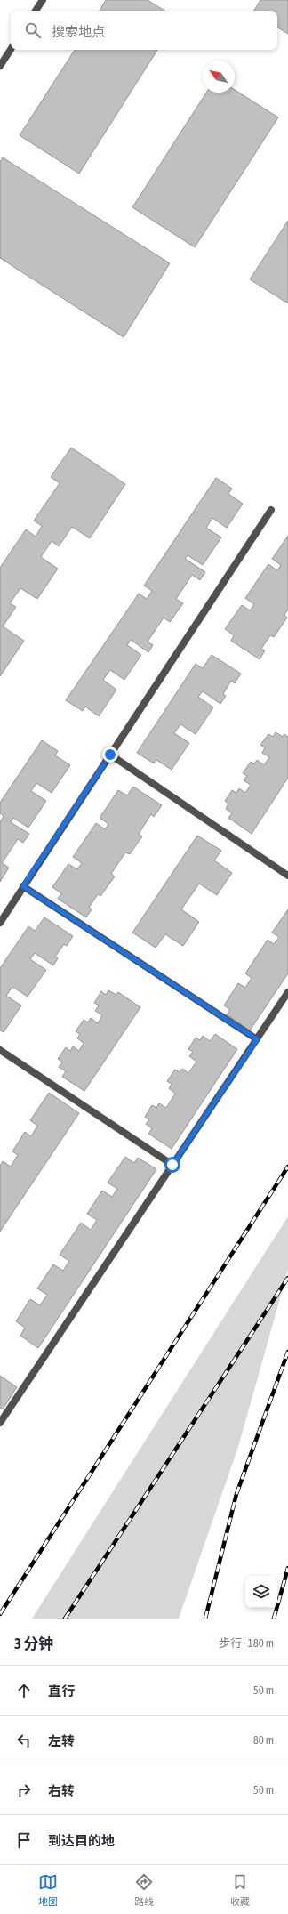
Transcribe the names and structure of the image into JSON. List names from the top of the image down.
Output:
{
  "north": "top left",
  "page": {
    "search": "搜索地点",
    "heading": ["3 分钟", "步行 · 180 m"],
    "list": [
      ["直行", "50 m"],
      ["左转", "80 m"],
      ["右转", "50 m"],
      "到达目的地"
    ],
    "nav": ["地图", "路线", "收藏"]
  }
}
